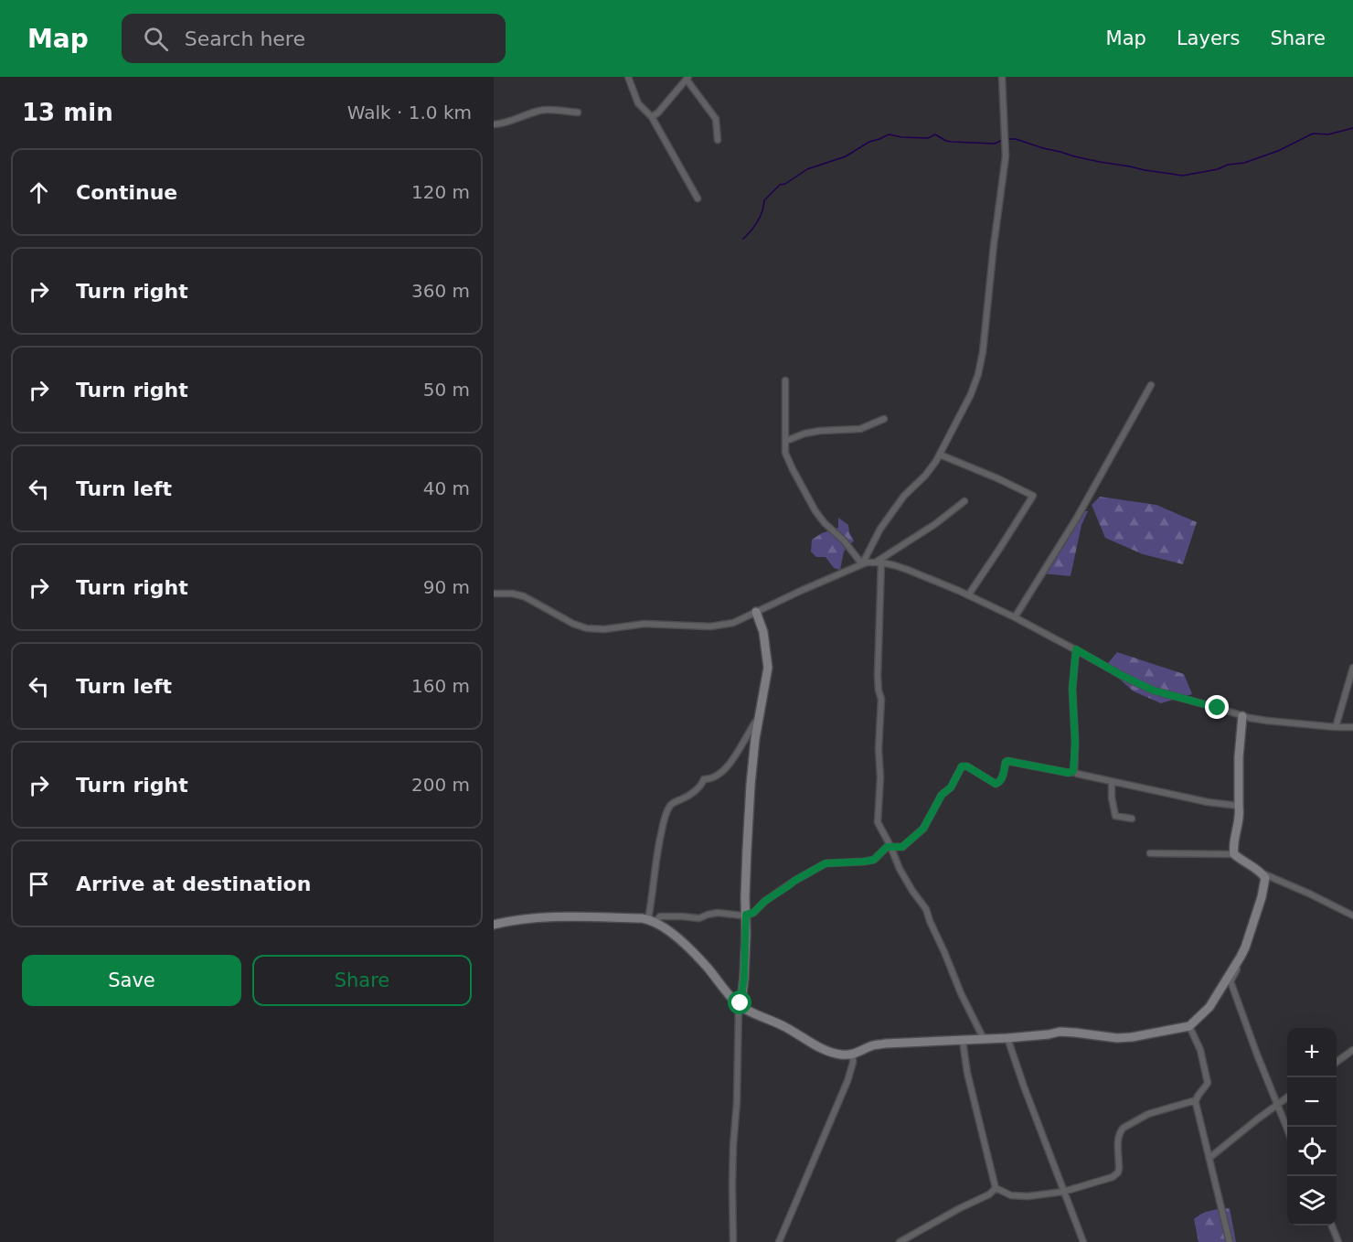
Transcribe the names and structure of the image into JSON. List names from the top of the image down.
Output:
{
  "page": {
    "header": "Map",
    "search": "Search here",
    "nav": ["Map", "Layers", "Share"],
    "heading": ["13 min", "Walk · 1.0 km"],
    "list": [
      ["Continue", "120 m"],
      ["Turn right", "360 m"],
      ["Turn right", "50 m"],
      ["Turn left", "40 m"],
      ["Turn right", "90 m"],
      ["Turn left", "160 m"],
      ["Turn right", "200 m"],
      "Arrive at destination"
    ],
    "buttons": ["Save", "Share"],
    "map_buttons": ["+", "−"]
  }
}
